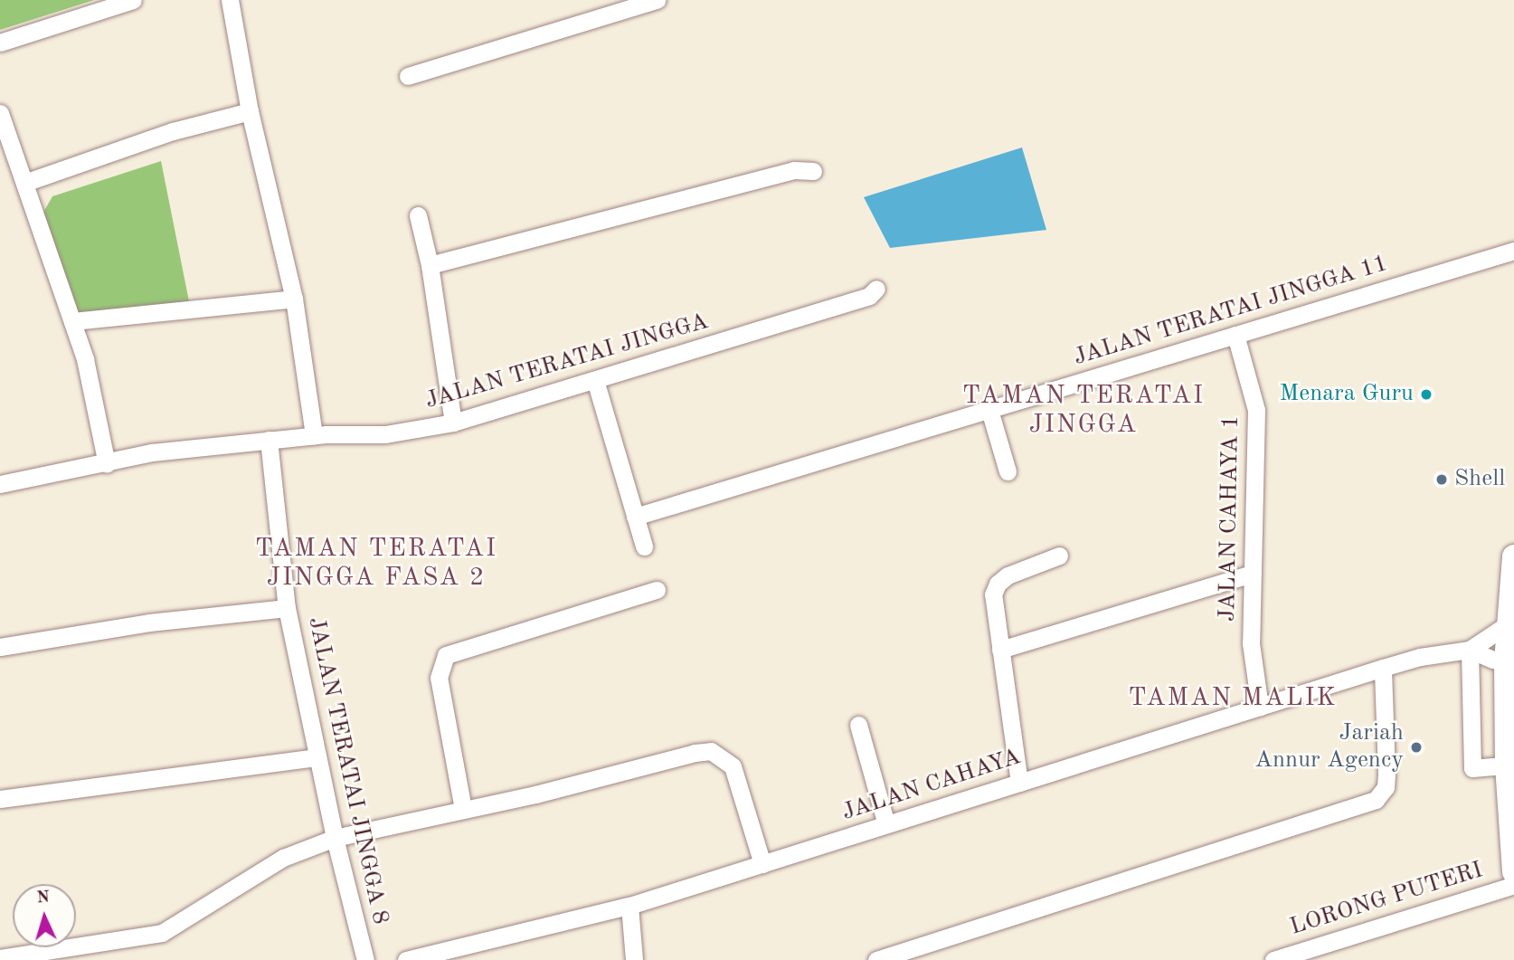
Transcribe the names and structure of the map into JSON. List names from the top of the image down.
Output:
{
  "streets": {
    "street": [
      "JALAN TERATAI JINGGA 11",
      "JALAN TERATAI JINGGA",
      "JALAN CAHAYA 1",
      "JALAN TERATAI JINGGA 8",
      "JALAN CAHAYA",
      "LORONG PUTERI"
    ]
  },
  "crossings": [
    ["JALAN TERATAI JINGGA 11", "JALAN CAHAYA 1"],
    ["JALAN TERATAI JINGGA", "JALAN TERATAI JINGGA 8"],
    ["JALAN CAHAYA 1", "JALAN CAHAYA"]
  ],
  "districts": ["TAMAN TERATAI JINGGA", "TAMAN TERATAI JINGGA FASA 2", "TAMAN MALIK"],
  "places": ["Menara Guru", "Shell", "Jariah Annur Agency"],
  "north": "top"
}
